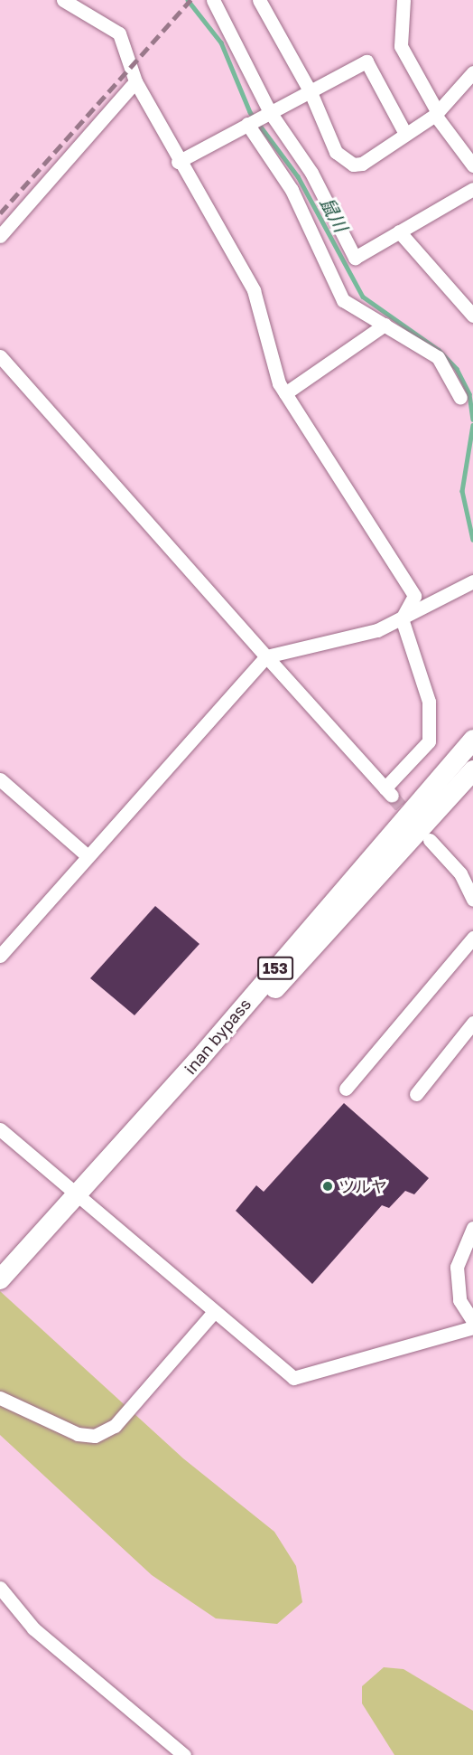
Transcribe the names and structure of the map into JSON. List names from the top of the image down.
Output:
{
  "streets": {
    "highway": ["153", "inan bypass"]
  },
  "water": ["鼠川"],
  "places": ["ツルヤ"]
}
